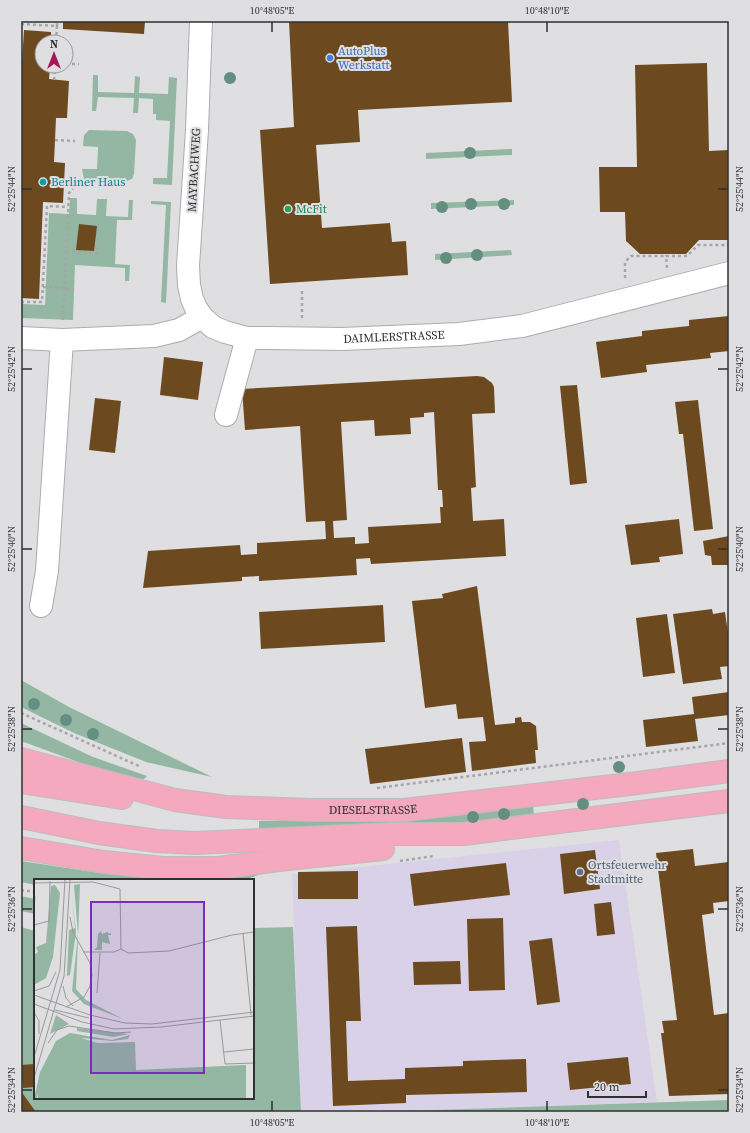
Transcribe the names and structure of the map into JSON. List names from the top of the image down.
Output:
{
  "streets": {
    "main road": ["DIESELSTRASSE"],
    "street": ["MAYBACHWEG", "DAIMLERSTRASSE"]
  },
  "crossings": [
    ["MAYBACHWEG", "DAIMLERSTRASSE"]
  ],
  "places": [
    "AutoPlus Werkstatt",
    "Berliner Haus",
    "McFit",
    "Ortsfeuerwehr Stadtmitte"
  ],
  "scale_bar": "20 m",
  "north": "top",
  "coordinates": [
    "10°48'05\"E",
    "10°48'10\"E",
    "52°25'44\"N",
    "52°25'42\"N",
    "52°25'40\"N",
    "52°25'38\"N",
    "52°25'36\"N",
    "52°25'34\"N"
  ]
}
